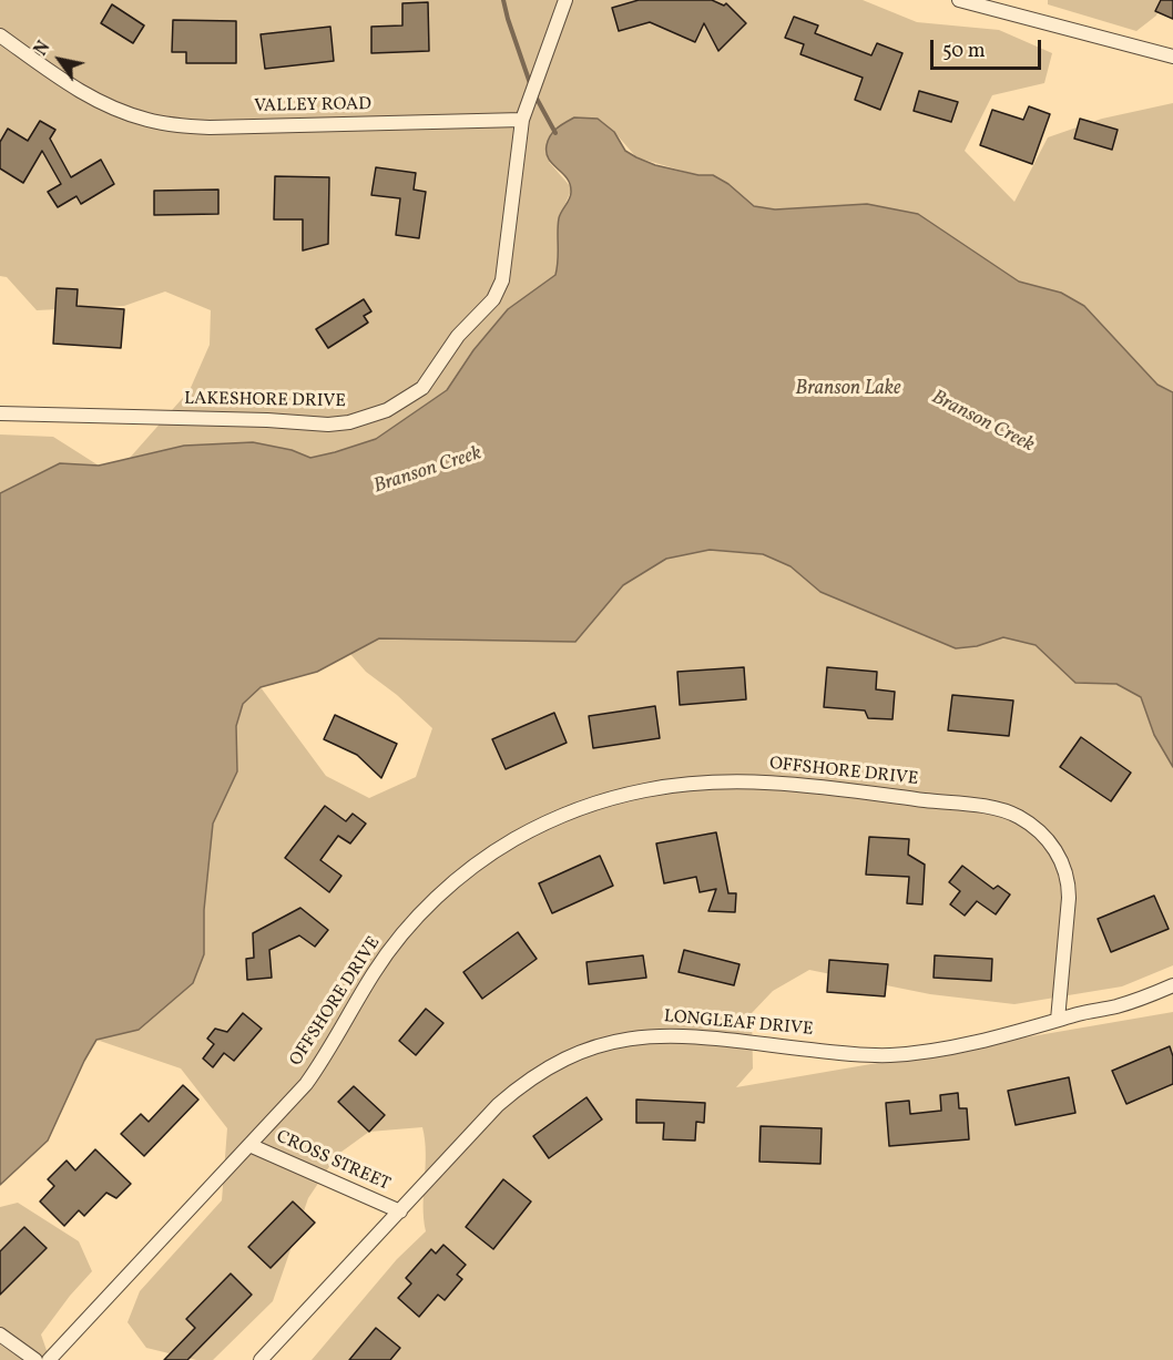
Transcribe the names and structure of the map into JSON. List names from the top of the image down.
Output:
{
  "streets": {
    "street": [
      "VALLEY ROAD",
      "LAKESHORE DRIVE",
      "OFFSHORE DRIVE",
      "LONGLEAF DRIVE",
      "CROSS STREET"
    ]
  },
  "crossings": [
    ["VALLEY ROAD", "LAKESHORE DRIVE"],
    ["OFFSHORE DRIVE", "LONGLEAF DRIVE"],
    ["OFFSHORE DRIVE", "CROSS STREET"],
    ["LONGLEAF DRIVE", "CROSS STREET"]
  ],
  "water": ["Branson Lake", "Branson Creek"],
  "scale_bar": "50 m",
  "north": "top left"
}
